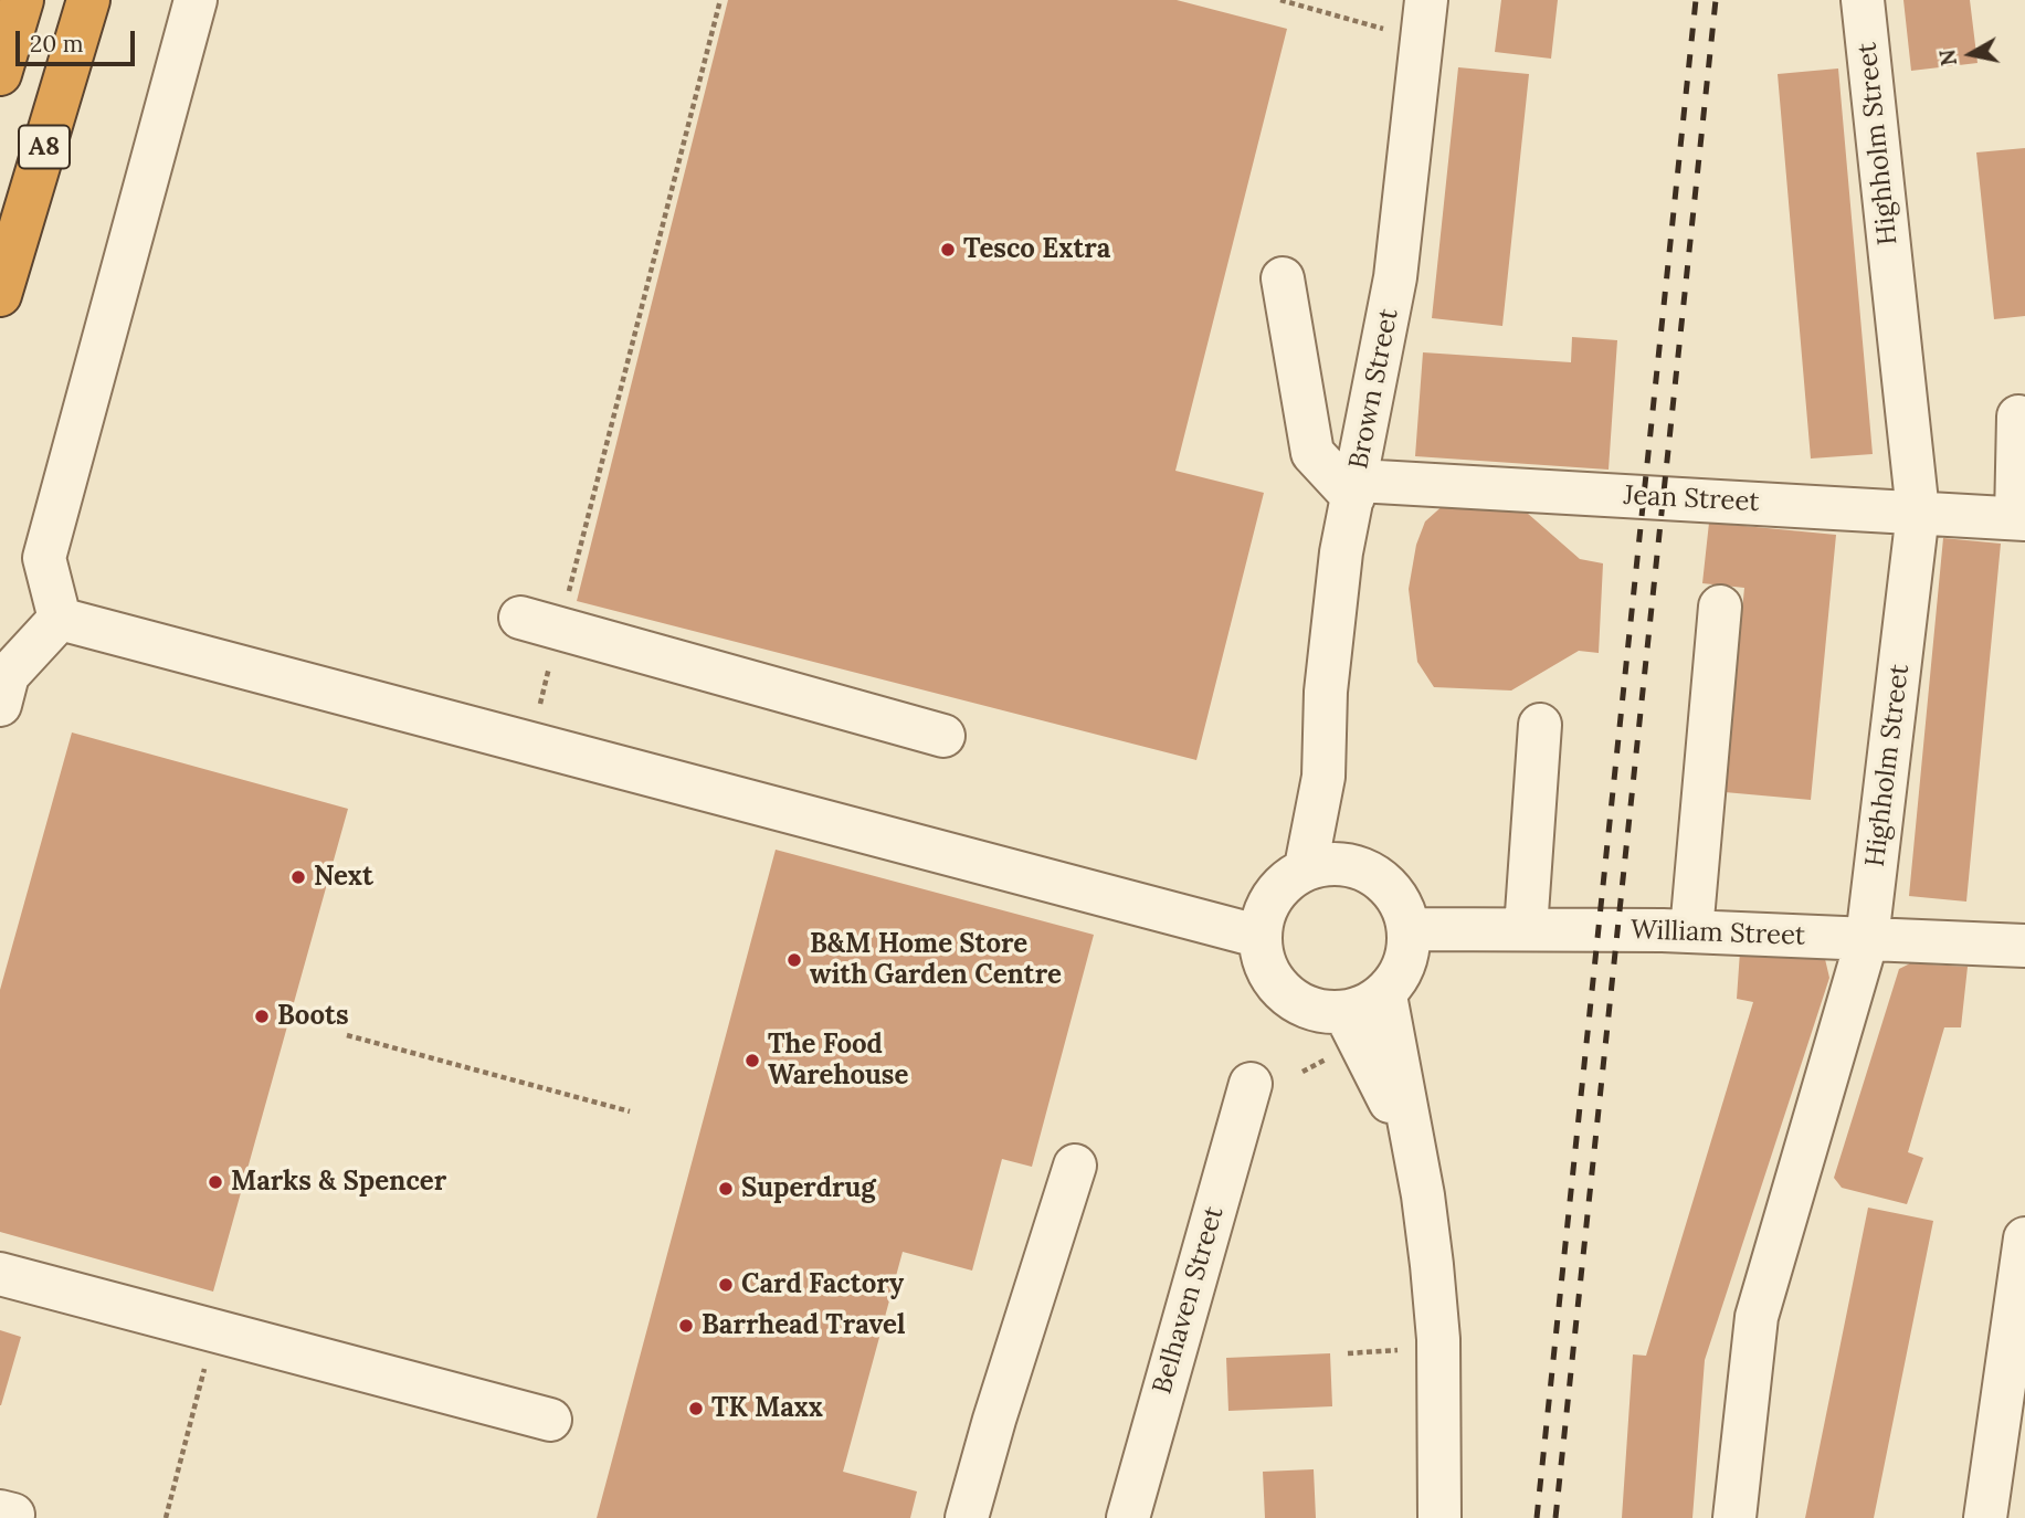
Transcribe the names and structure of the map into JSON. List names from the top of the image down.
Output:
{
  "streets": {
    "highway": ["A8"],
    "street": [
      "Highholm Street",
      "Brown Street",
      "Jean Street",
      "William Street",
      "Belhaven Street"
    ]
  },
  "crossings": [
    ["Highholm Street", "Jean Street"],
    ["Highholm Street", "William Street"],
    ["Brown Street", "Jean Street"],
    ["Brown Street", "William Street"]
  ],
  "places": [
    "Tesco Extra",
    "Next",
    "B&M Home Store with Garden Centre",
    "Boots",
    "The Food Warehouse",
    "Marks & Spencer",
    "Superdrug",
    "Card Factory",
    "Barrhead Travel",
    "TK Maxx"
  ],
  "scale_bar": "20 m",
  "north": "left"
}
